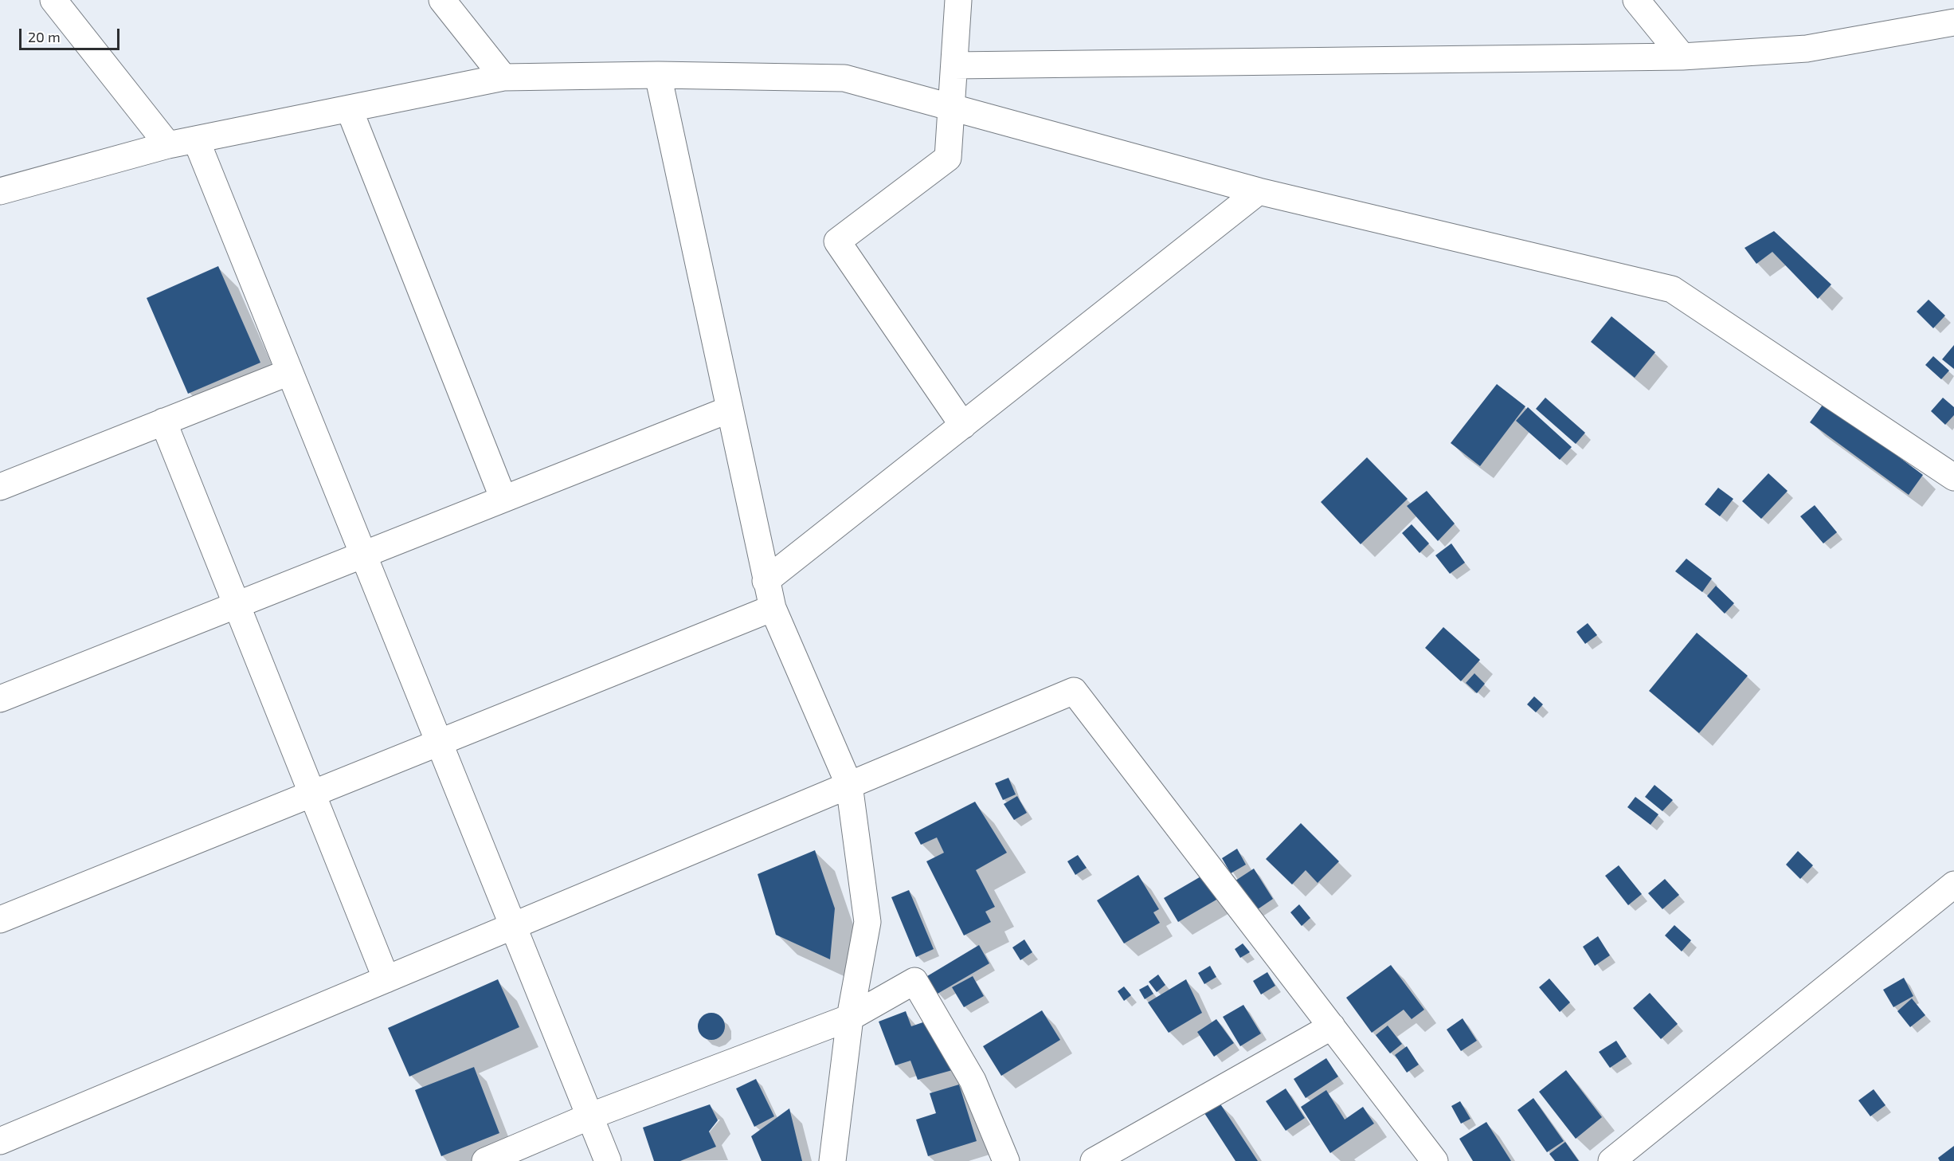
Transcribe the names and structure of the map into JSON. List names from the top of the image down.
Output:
{
  "scale_bar": "20 m"
}
